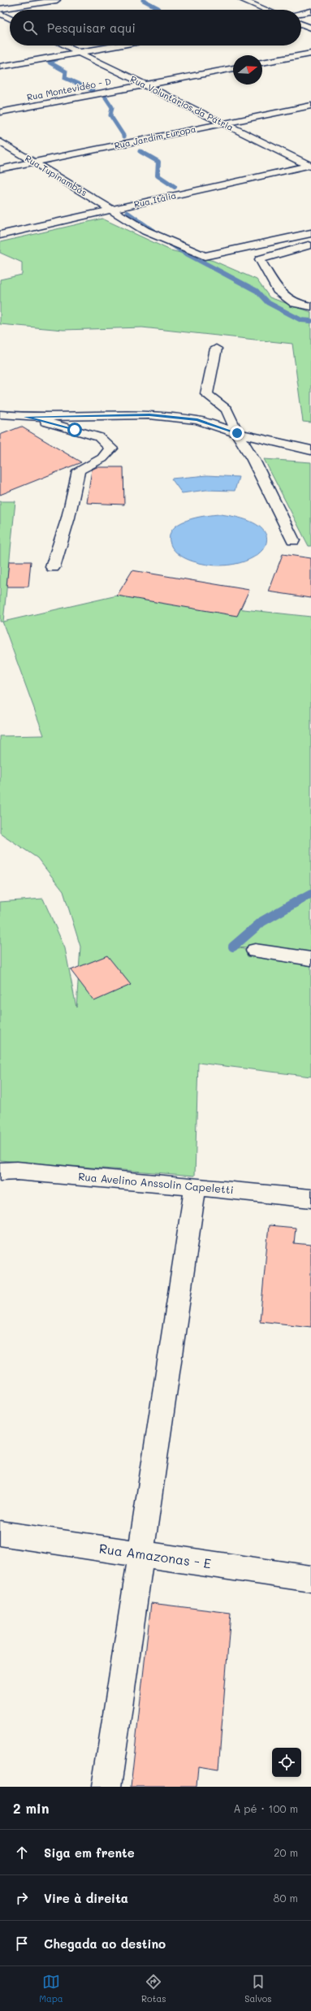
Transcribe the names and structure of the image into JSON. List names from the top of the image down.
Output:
{
  "streets": {
    "street": [
      "Rua Montevidéo - D",
      "Rua Voluntários da Pátria",
      "Rua Jardim Europa",
      "Rua Tupinambás",
      "Rua Itália",
      "Rua Avelino Anssolin Capeletti",
      "Rua Amazonas - E"
    ]
  },
  "crossings": [
    ["Rua Montevidéo - D", "Rua Voluntários da Pátria"],
    ["Rua Voluntários da Pátria", "Rua Jardim Europa"],
    ["Rua Voluntários da Pátria", "Rua Itália"],
    ["Rua Jardim Europa", "Rua Tupinambás"],
    ["Rua Tupinambás", "Rua Itália"]
  ],
  "north": "right",
  "page": {
    "search": "Pesquisar aqui",
    "heading": ["2 min", "A pé · 100 m"],
    "list": [
      ["Siga em frente", "20 m"],
      ["Vire à direita", "80 m"],
      "Chegada ao destino"
    ],
    "nav": ["Mapa", "Rotas", "Salvos"]
  }
}
